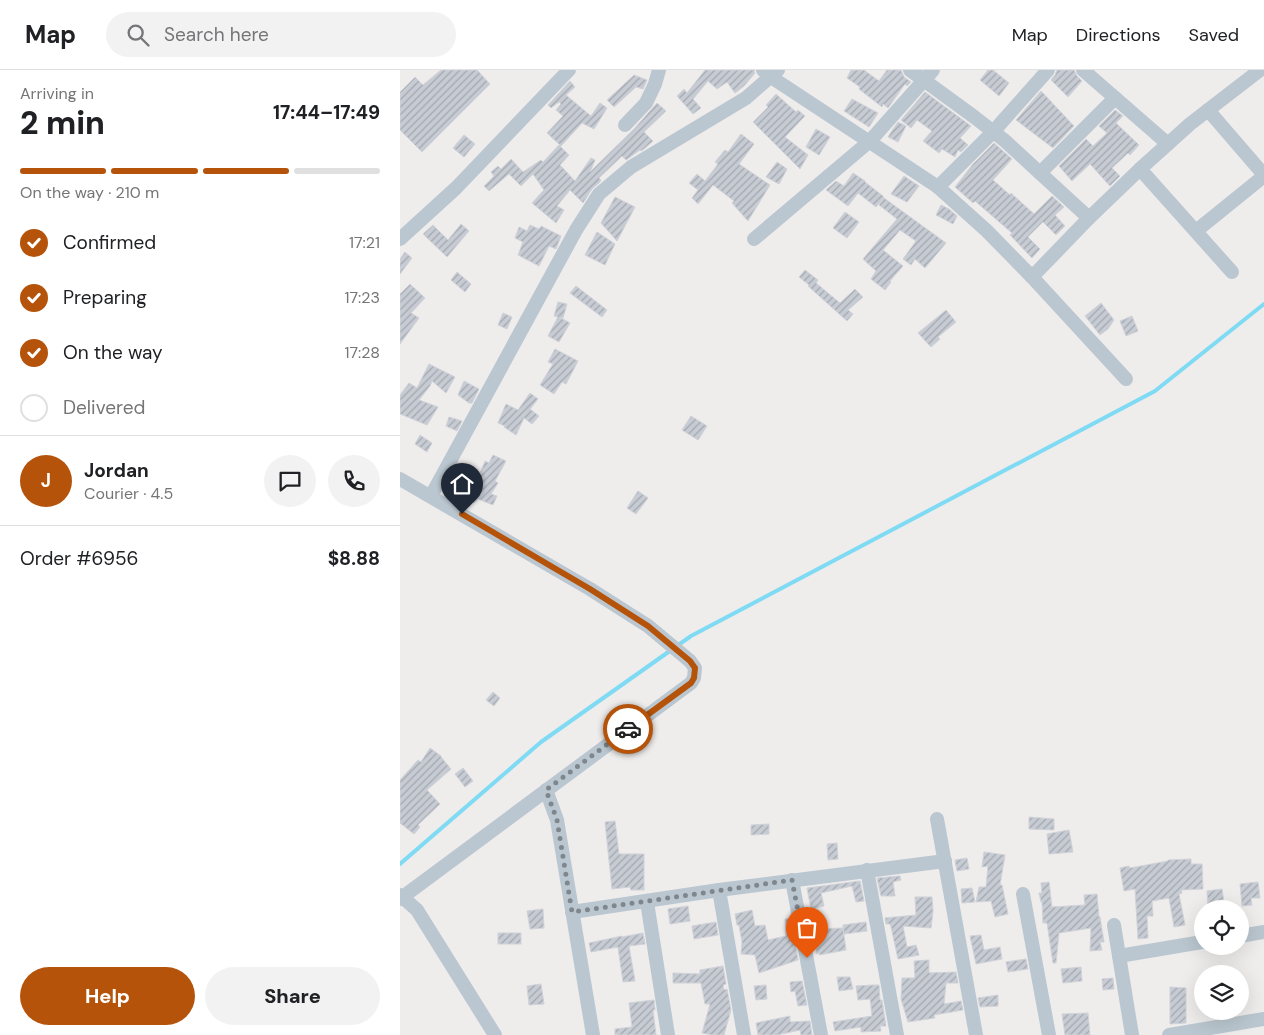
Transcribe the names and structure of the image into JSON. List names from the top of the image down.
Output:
{
  "page": {
    "header": "Map",
    "search": "Search here",
    "nav": ["Map", "Directions", "Saved"],
    "heading": ["2 min", "Arriving in", "17:44–17:49"],
    "panel": [
      "Jordan",
      "Courier · 4.5",
      "Order #6956",
      "$8.88"
    ],
    "bar": "On the way · 210 m",
    "list": [
      ["Confirmed", "17:21"],
      ["Preparing", "17:23"],
      ["On the way", "17:28"],
      "Delivered"
    ],
    "round": "J",
    "buttons": ["Help", "Share"]
  }
}
